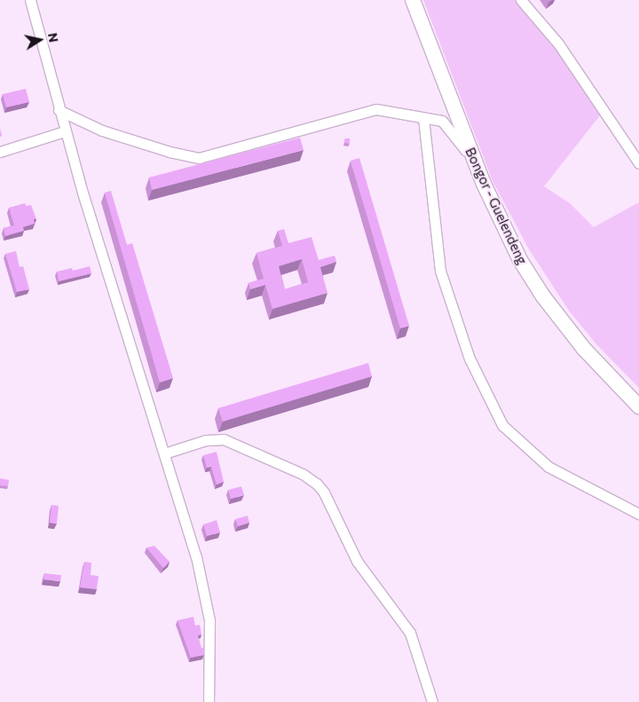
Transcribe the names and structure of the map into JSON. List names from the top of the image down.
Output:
{
  "streets": {
    "highway": ["Bongor - Guelendeng"]
  },
  "north": "right"
}
